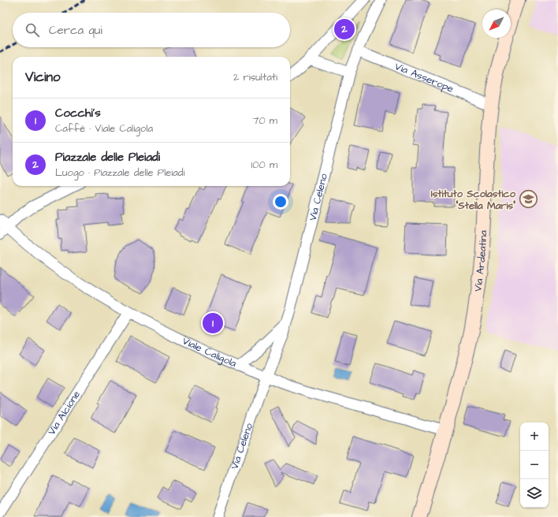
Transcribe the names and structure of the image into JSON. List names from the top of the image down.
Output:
{
  "streets": {
    "main road": ["Via Ardeatina"],
    "street": [
      "Via Asserope",
      "Via Celeno",
      "Viale Caligola",
      "Via Alcione"
    ]
  },
  "crossings": [
    ["Via Asserope", "Via Celeno"],
    ["Via Asserope", "Via Ardeatina"],
    ["Via Celeno", "Viale Caligola"],
    ["Via Ardeatina", "Viale Caligola"],
    ["Viale Caligola", "Via Alcione"]
  ],
  "places": {
    "school or university": ["Istituto Scolastico \"Stella Maris\""]
  },
  "north": "bottom left",
  "page": {
    "search": "Cerca qui",
    "pins": ["2", "1"],
    "heading": ["Vicino", "2 risultati"],
    "list": [
      {
        "mark": "1",
        "name": "Cocchi’s",
        "note": "Caffè · Viale Caligola",
        "value": "70 m"
      },
      {
        "mark": "2",
        "name": "Piazzale delle Pleiadi",
        "note": "Luogo · Piazzale delle Pleiadi",
        "value": "100 m"
      }
    ],
    "map_buttons": ["+", "−"]
  }
}
